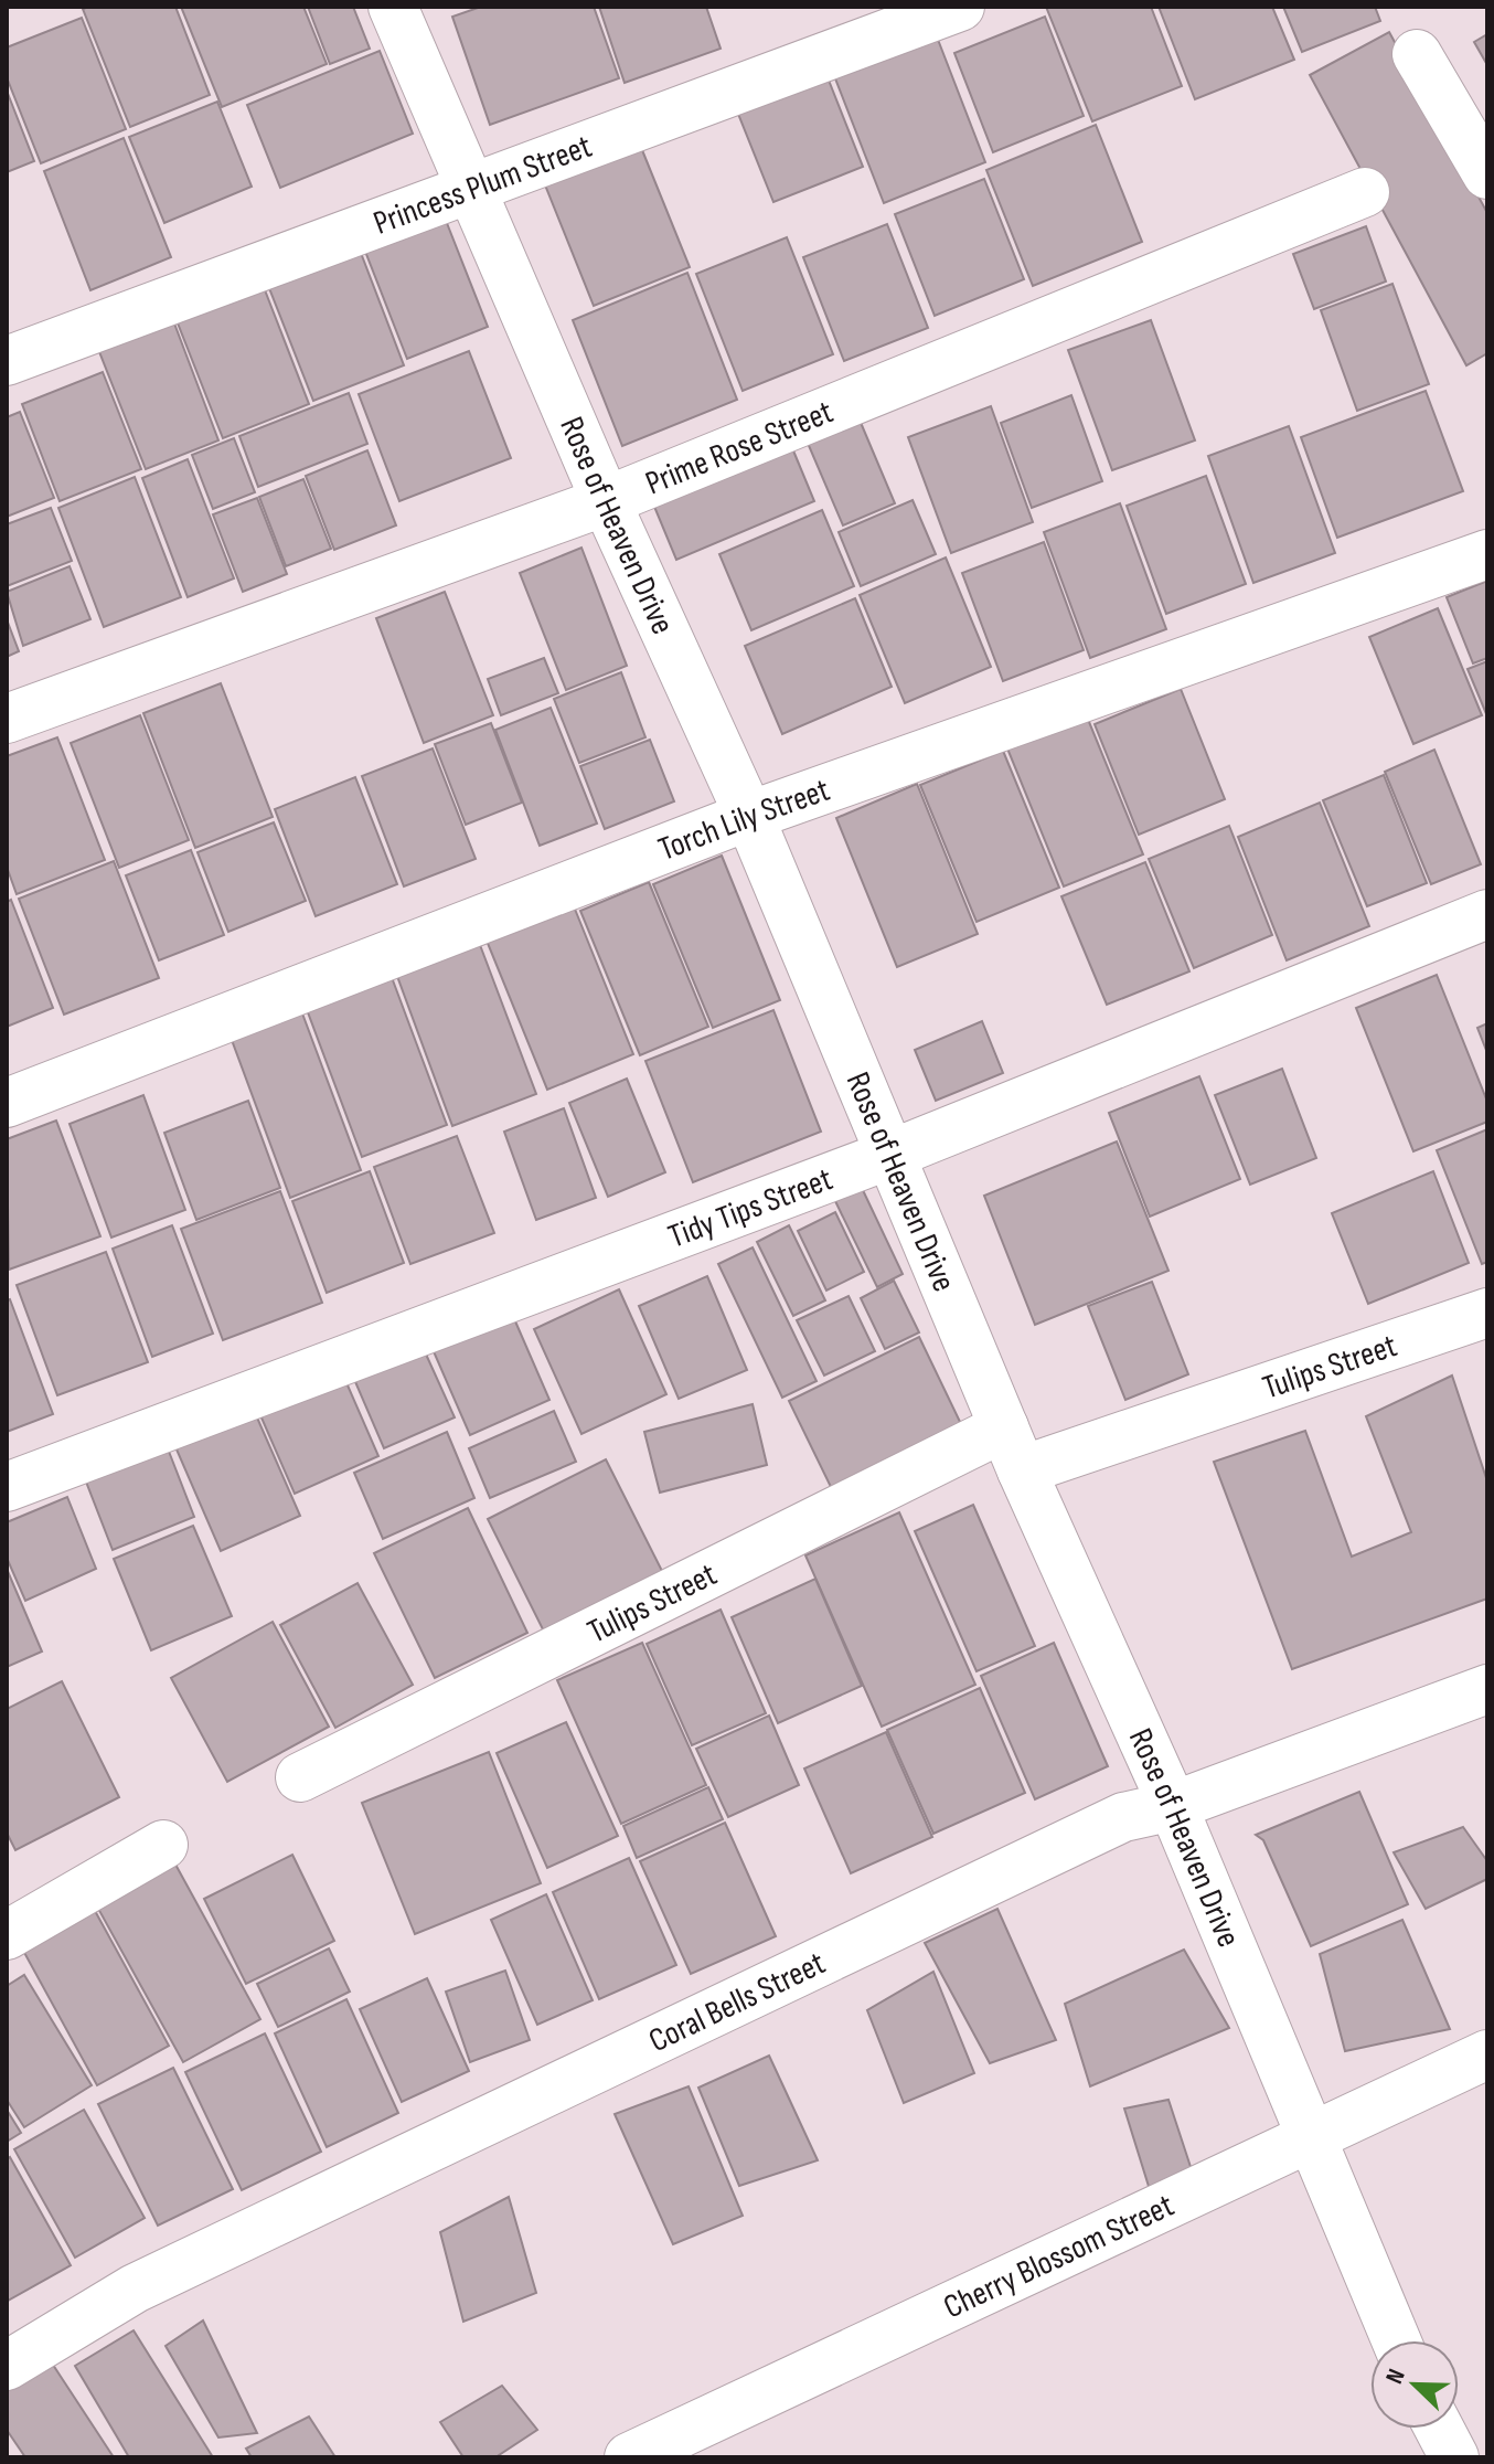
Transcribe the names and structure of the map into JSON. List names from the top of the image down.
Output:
{
  "streets": {
    "street": [
      "Princess Plum Street",
      "Prime Rose Street",
      "Rose of Heaven Drive",
      "Torch Lily Street",
      "Tidy Tips Street",
      "Tulips Street",
      "Coral Bells Street",
      "Cherry Blossom Street"
    ]
  },
  "crossings": [
    ["Princess Plum Street", "Rose of Heaven Drive"],
    ["Prime Rose Street", "Rose of Heaven Drive"],
    ["Rose of Heaven Drive", "Torch Lily Street"],
    ["Rose of Heaven Drive", "Tidy Tips Street"],
    ["Rose of Heaven Drive", "Tulips Street"],
    ["Rose of Heaven Drive", "Coral Bells Street"],
    ["Rose of Heaven Drive", "Cherry Blossom Street"]
  ],
  "north": "top left"
}
